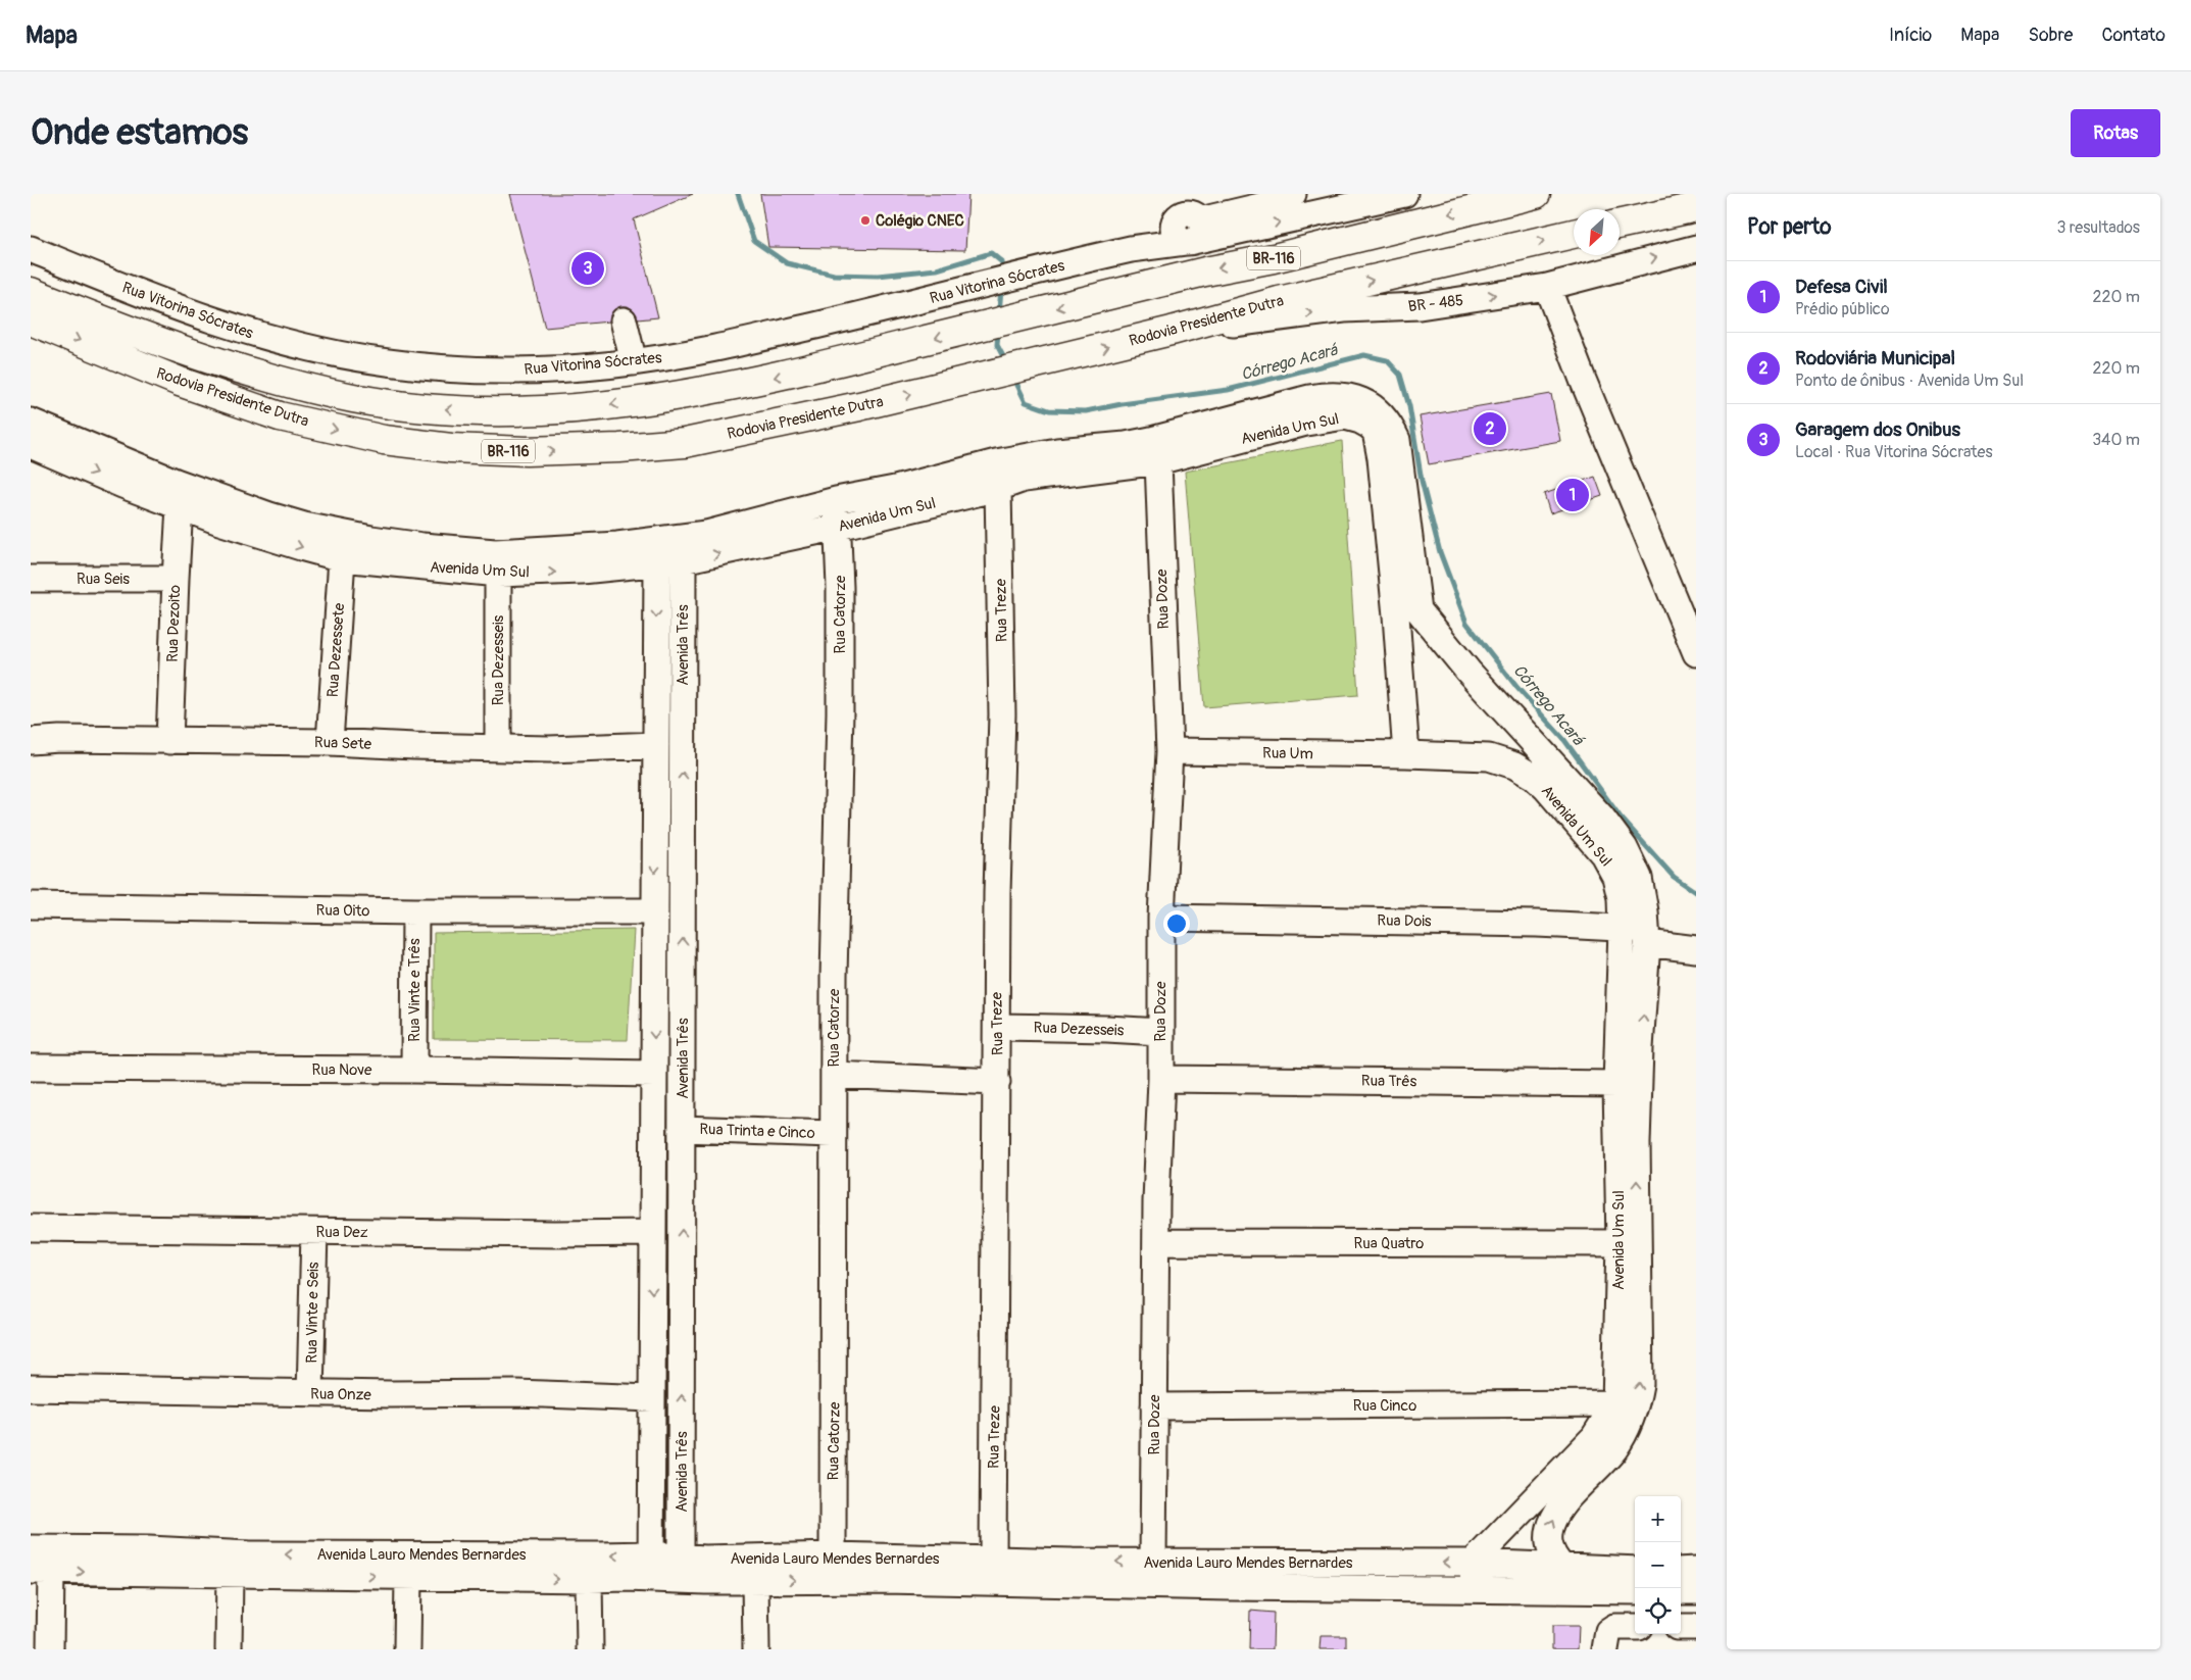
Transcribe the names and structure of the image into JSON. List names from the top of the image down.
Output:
{
  "streets": {
    "highway": ["BR-116", "Rodovia Presidente Dutra"],
    "street": [
      "Rua Vitorina Sócrates",
      "BR - 485",
      "Avenida Um Sul",
      "Rua Seis",
      "Rua Doze",
      "Rua Treze",
      "Rua Catorze",
      "Rua Dezoito",
      "Avenida Três",
      "Rua Dezessete",
      "Rua Dezesseis",
      "Rua Sete",
      "Rua Um",
      "Rua Oito",
      "Rua Dois",
      "Rua Vinte e Três",
      "Rua Nove",
      "Rua Três",
      "Rua Trinta e Cinco",
      "Rua Dez",
      "Rua Quatro",
      "Rua Vinte e Seis",
      "Rua Onze",
      "Rua Cinco",
      "Avenida Lauro Mendes Bernardes"
    ]
  },
  "crossings": [
    ["BR - 485", "Rodovia Presidente Dutra"],
    ["Avenida Um Sul", "Rua Doze"],
    ["Avenida Um Sul", "Rua Treze"],
    ["Avenida Um Sul", "Rua Catorze"],
    ["Avenida Um Sul", "Rua Dezoito"],
    ["Avenida Um Sul", "Avenida Três"],
    ["Avenida Um Sul", "Rua Dezessete"],
    ["Avenida Um Sul", "Rua Dezesseis"],
    ["Avenida Um Sul", "Rua Um"],
    ["Avenida Um Sul", "Rua Dois"],
    ["Avenida Um Sul", "Rua Três"],
    ["Avenida Um Sul", "Rua Quatro"],
    ["Avenida Um Sul", "Rua Cinco"],
    ["Avenida Um Sul", "Avenida Lauro Mendes Bernardes"],
    ["Rua Seis", "Rua Dezoito"],
    ["Rua Doze", "Rua Dezesseis"],
    ["Rua Doze", "Rua Um"],
    ["Rua Doze", "Rua Dois"],
    ["Rua Doze", "Rua Três"],
    ["Rua Doze", "Rua Quatro"],
    ["Rua Doze", "Rua Cinco"],
    ["Rua Doze", "Avenida Lauro Mendes Bernardes"],
    ["Rua Treze", "Rua Dezesseis"],
    ["Rua Treze", "Avenida Lauro Mendes Bernardes"],
    ["Rua Catorze", "Rua Trinta e Cinco"],
    ["Rua Catorze", "Avenida Lauro Mendes Bernardes"],
    ["Rua Dezoito", "Rua Sete"],
    ["Avenida Três", "Rua Sete"],
    ["Avenida Três", "Rua Oito"],
    ["Avenida Três", "Rua Nove"],
    ["Avenida Três", "Rua Trinta e Cinco"],
    ["Avenida Três", "Rua Dez"],
    ["Avenida Três", "Rua Onze"],
    ["Avenida Três", "Avenida Lauro Mendes Bernardes"],
    ["Rua Dezessete", "Rua Sete"],
    ["Rua Dezesseis", "Rua Sete"],
    ["Rua Oito", "Rua Vinte e Três"],
    ["Rua Vinte e Três", "Rua Nove"],
    ["Rua Dez", "Rua Vinte e Seis"],
    ["Rua Vinte e Seis", "Rua Onze"]
  ],
  "water": ["Córrego Acará"],
  "places": ["Colégio CNEC"],
  "north": "bottom left",
  "page": {
    "header": "Mapa",
    "nav": [
      "Início",
      "Mapa",
      "Sobre",
      "Contato"
    ],
    "buttons": "Rotas",
    "title": "Onde estamos",
    "heading": ["Por perto", "3 resultados"],
    "pins": ["3", "2", "1"],
    "list": [
      {
        "mark": "1",
        "name": "Defesa Civil",
        "note": "Prédio público",
        "value": "220 m"
      },
      {
        "mark": "2",
        "name": "Rodoviária Municipal",
        "note": "Ponto de ônibus · Avenida Um Sul",
        "value": "220 m"
      },
      {
        "mark": "3",
        "name": "Garagem dos Onibus",
        "note": "Local · Rua Vitorina Sócrates",
        "value": "340 m"
      }
    ],
    "map_buttons": ["+", "−"]
  }
}
